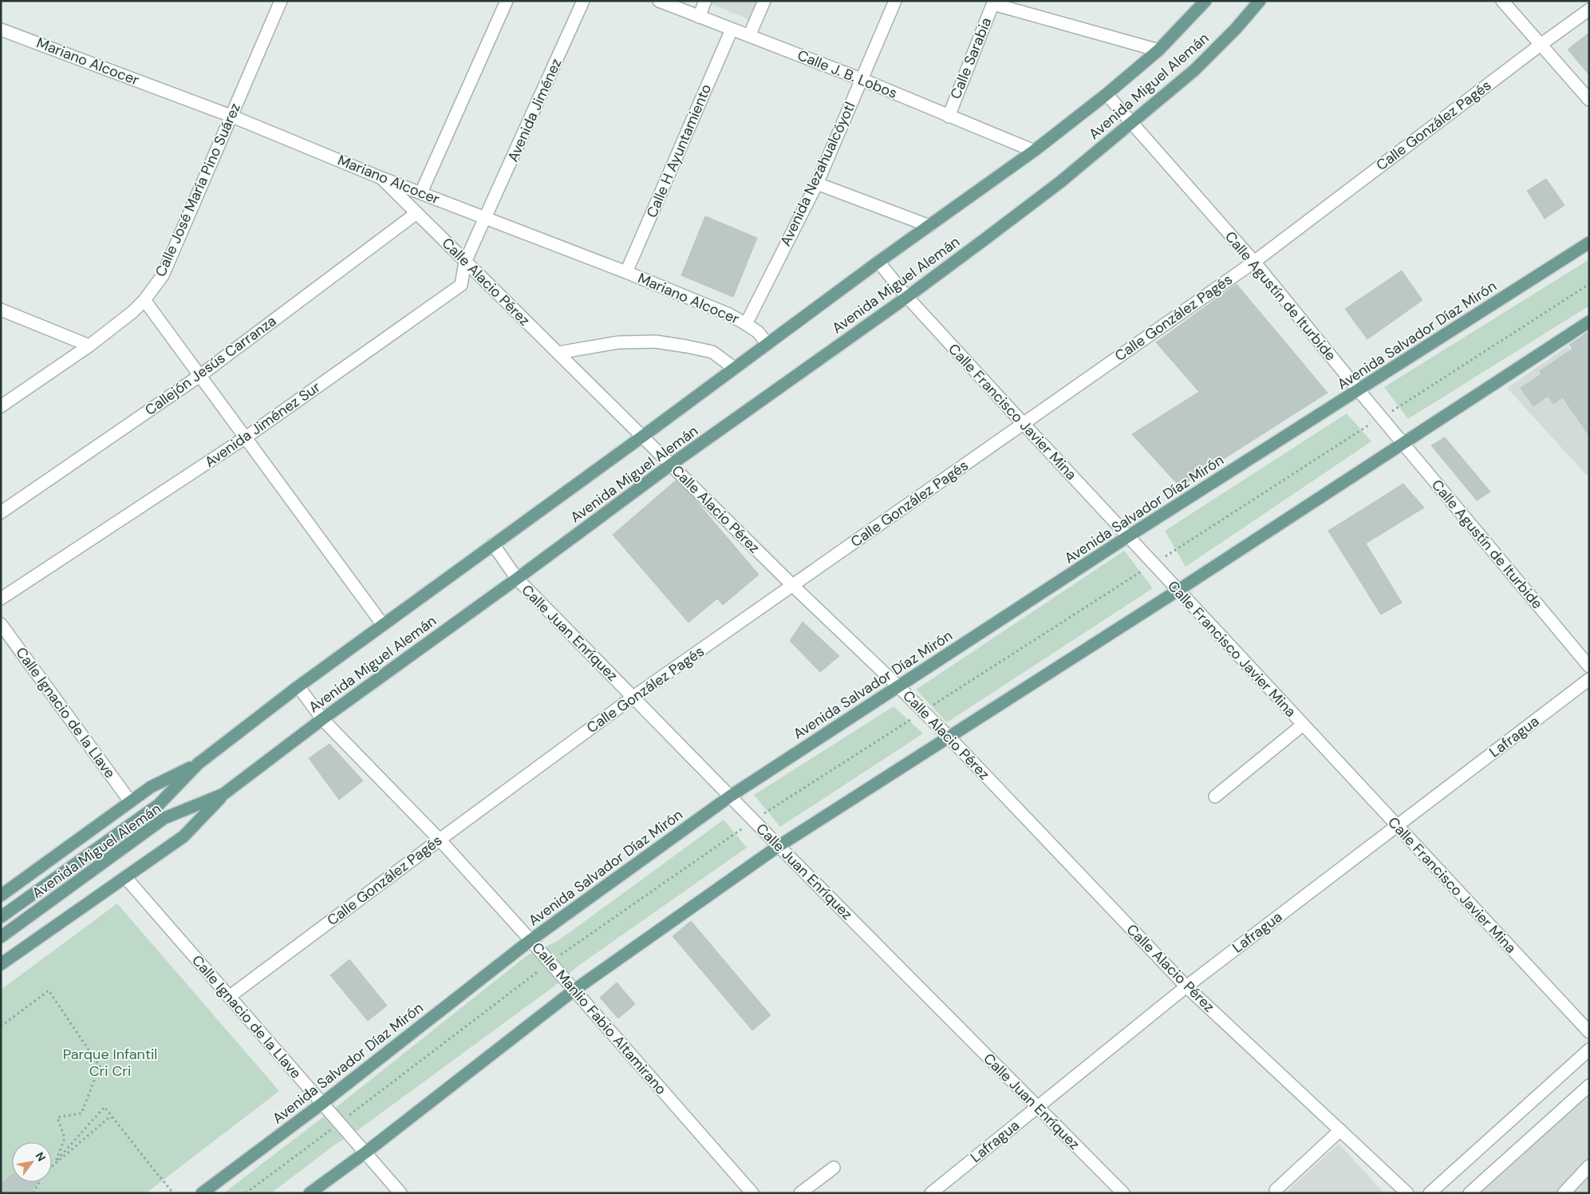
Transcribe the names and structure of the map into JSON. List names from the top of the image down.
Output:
{
  "streets": {
    "main road": ["Avenida Miguel Alemán", "Avenida Salvador Díaz Mirón"],
    "street": [
      "Calle Sarabia",
      "Mariano Alcocer",
      "Calle J. B. Lobos",
      "Avenida Jiménez",
      "Calle González Pagés",
      "Calle H Ayuntamiento",
      "Avenida Nezahualcóyotl",
      "Calle José María Pino Suárez",
      "Calle Alacio Pérez",
      "Calle Agustín de Iturbide",
      "Callejón Jesús Carranza",
      "Calle Francisco Javier Mina",
      "Avenida Jiménez Sur",
      "Calle Juan Enríquez",
      "Calle Ignacio de la Llave",
      "Lafragua",
      "Calle Manlio Fabio Altamirano"
    ]
  },
  "crossings": [
    ["Calle Sarabia", "Calle J. B. Lobos"],
    ["Mariano Alcocer", "Avenida Miguel Alemán"],
    ["Mariano Alcocer", "Avenida Jiménez"],
    ["Mariano Alcocer", "Calle H Ayuntamiento"],
    ["Mariano Alcocer", "Avenida Nezahualcóyotl"],
    ["Mariano Alcocer", "Calle José María Pino Suárez"],
    ["Mariano Alcocer", "Calle Alacio Pérez"],
    ["Mariano Alcocer", "Avenida Jiménez Sur"],
    ["Calle J. B. Lobos", "Avenida Miguel Alemán"],
    ["Calle J. B. Lobos", "Calle H Ayuntamiento"],
    ["Calle J. B. Lobos", "Avenida Nezahualcóyotl"],
    ["Avenida Miguel Alemán", "Calle Alacio Pérez"],
    ["Avenida Miguel Alemán", "Calle Agustín de Iturbide"],
    ["Avenida Miguel Alemán", "Calle Francisco Javier Mina"],
    ["Avenida Miguel Alemán", "Calle Juan Enríquez"],
    ["Avenida Miguel Alemán", "Calle Manlio Fabio Altamirano"],
    ["Avenida Jiménez", "Avenida Jiménez Sur"],
    ["Calle González Pagés", "Calle Alacio Pérez"],
    ["Calle González Pagés", "Calle Agustín de Iturbide"],
    ["Calle González Pagés", "Calle Francisco Javier Mina"],
    ["Calle González Pagés", "Calle Juan Enríquez"],
    ["Calle González Pagés", "Calle Ignacio de la Llave"],
    ["Calle González Pagés", "Calle Manlio Fabio Altamirano"],
    ["Calle Alacio Pérez", "Avenida Salvador Díaz Mirón"],
    ["Calle Alacio Pérez", "Callejón Jesús Carranza"],
    ["Calle Alacio Pérez", "Avenida Jiménez Sur"],
    ["Calle Alacio Pérez", "Lafragua"],
    ["Calle Agustín de Iturbide", "Avenida Salvador Díaz Mirón"],
    ["Avenida Salvador Díaz Mirón", "Calle Francisco Javier Mina"],
    ["Avenida Salvador Díaz Mirón", "Calle Juan Enríquez"],
    ["Avenida Salvador Díaz Mirón", "Calle Ignacio de la Llave"],
    ["Avenida Salvador Díaz Mirón", "Calle Manlio Fabio Altamirano"],
    ["Calle Francisco Javier Mina", "Lafragua"],
    ["Calle Juan Enríquez", "Lafragua"]
  ],
  "parks": ["Parque Infantil Cri Cri"],
  "north": "top right"
}
